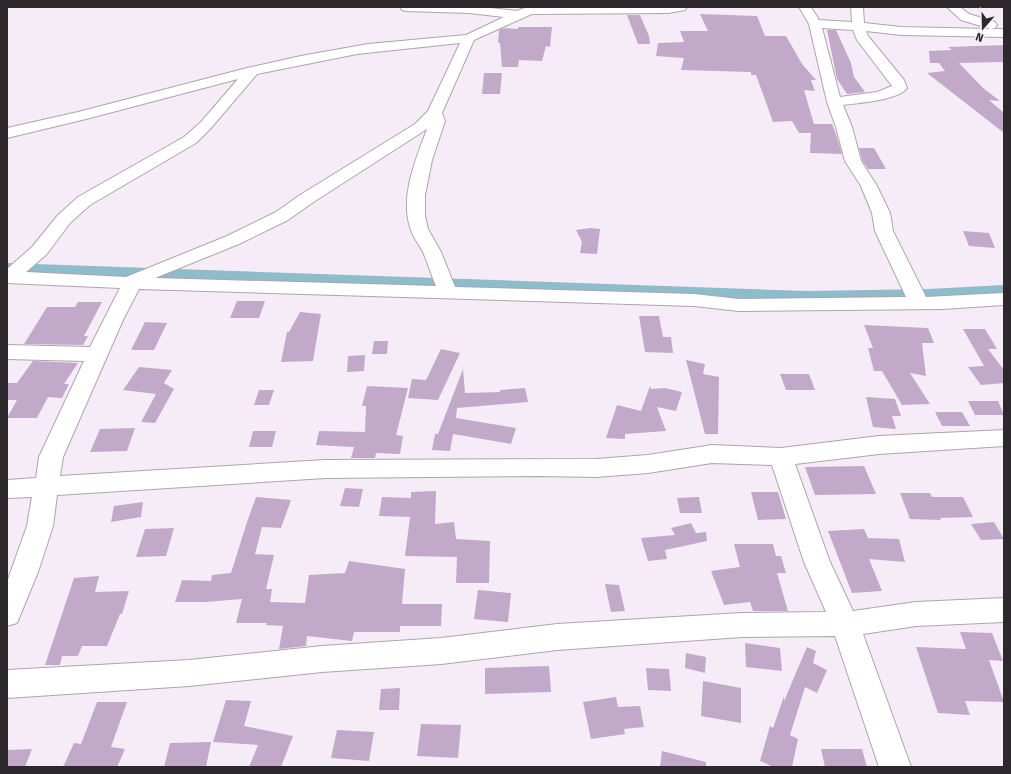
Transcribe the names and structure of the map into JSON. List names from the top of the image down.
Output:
{
  "north": "bottom"
}
